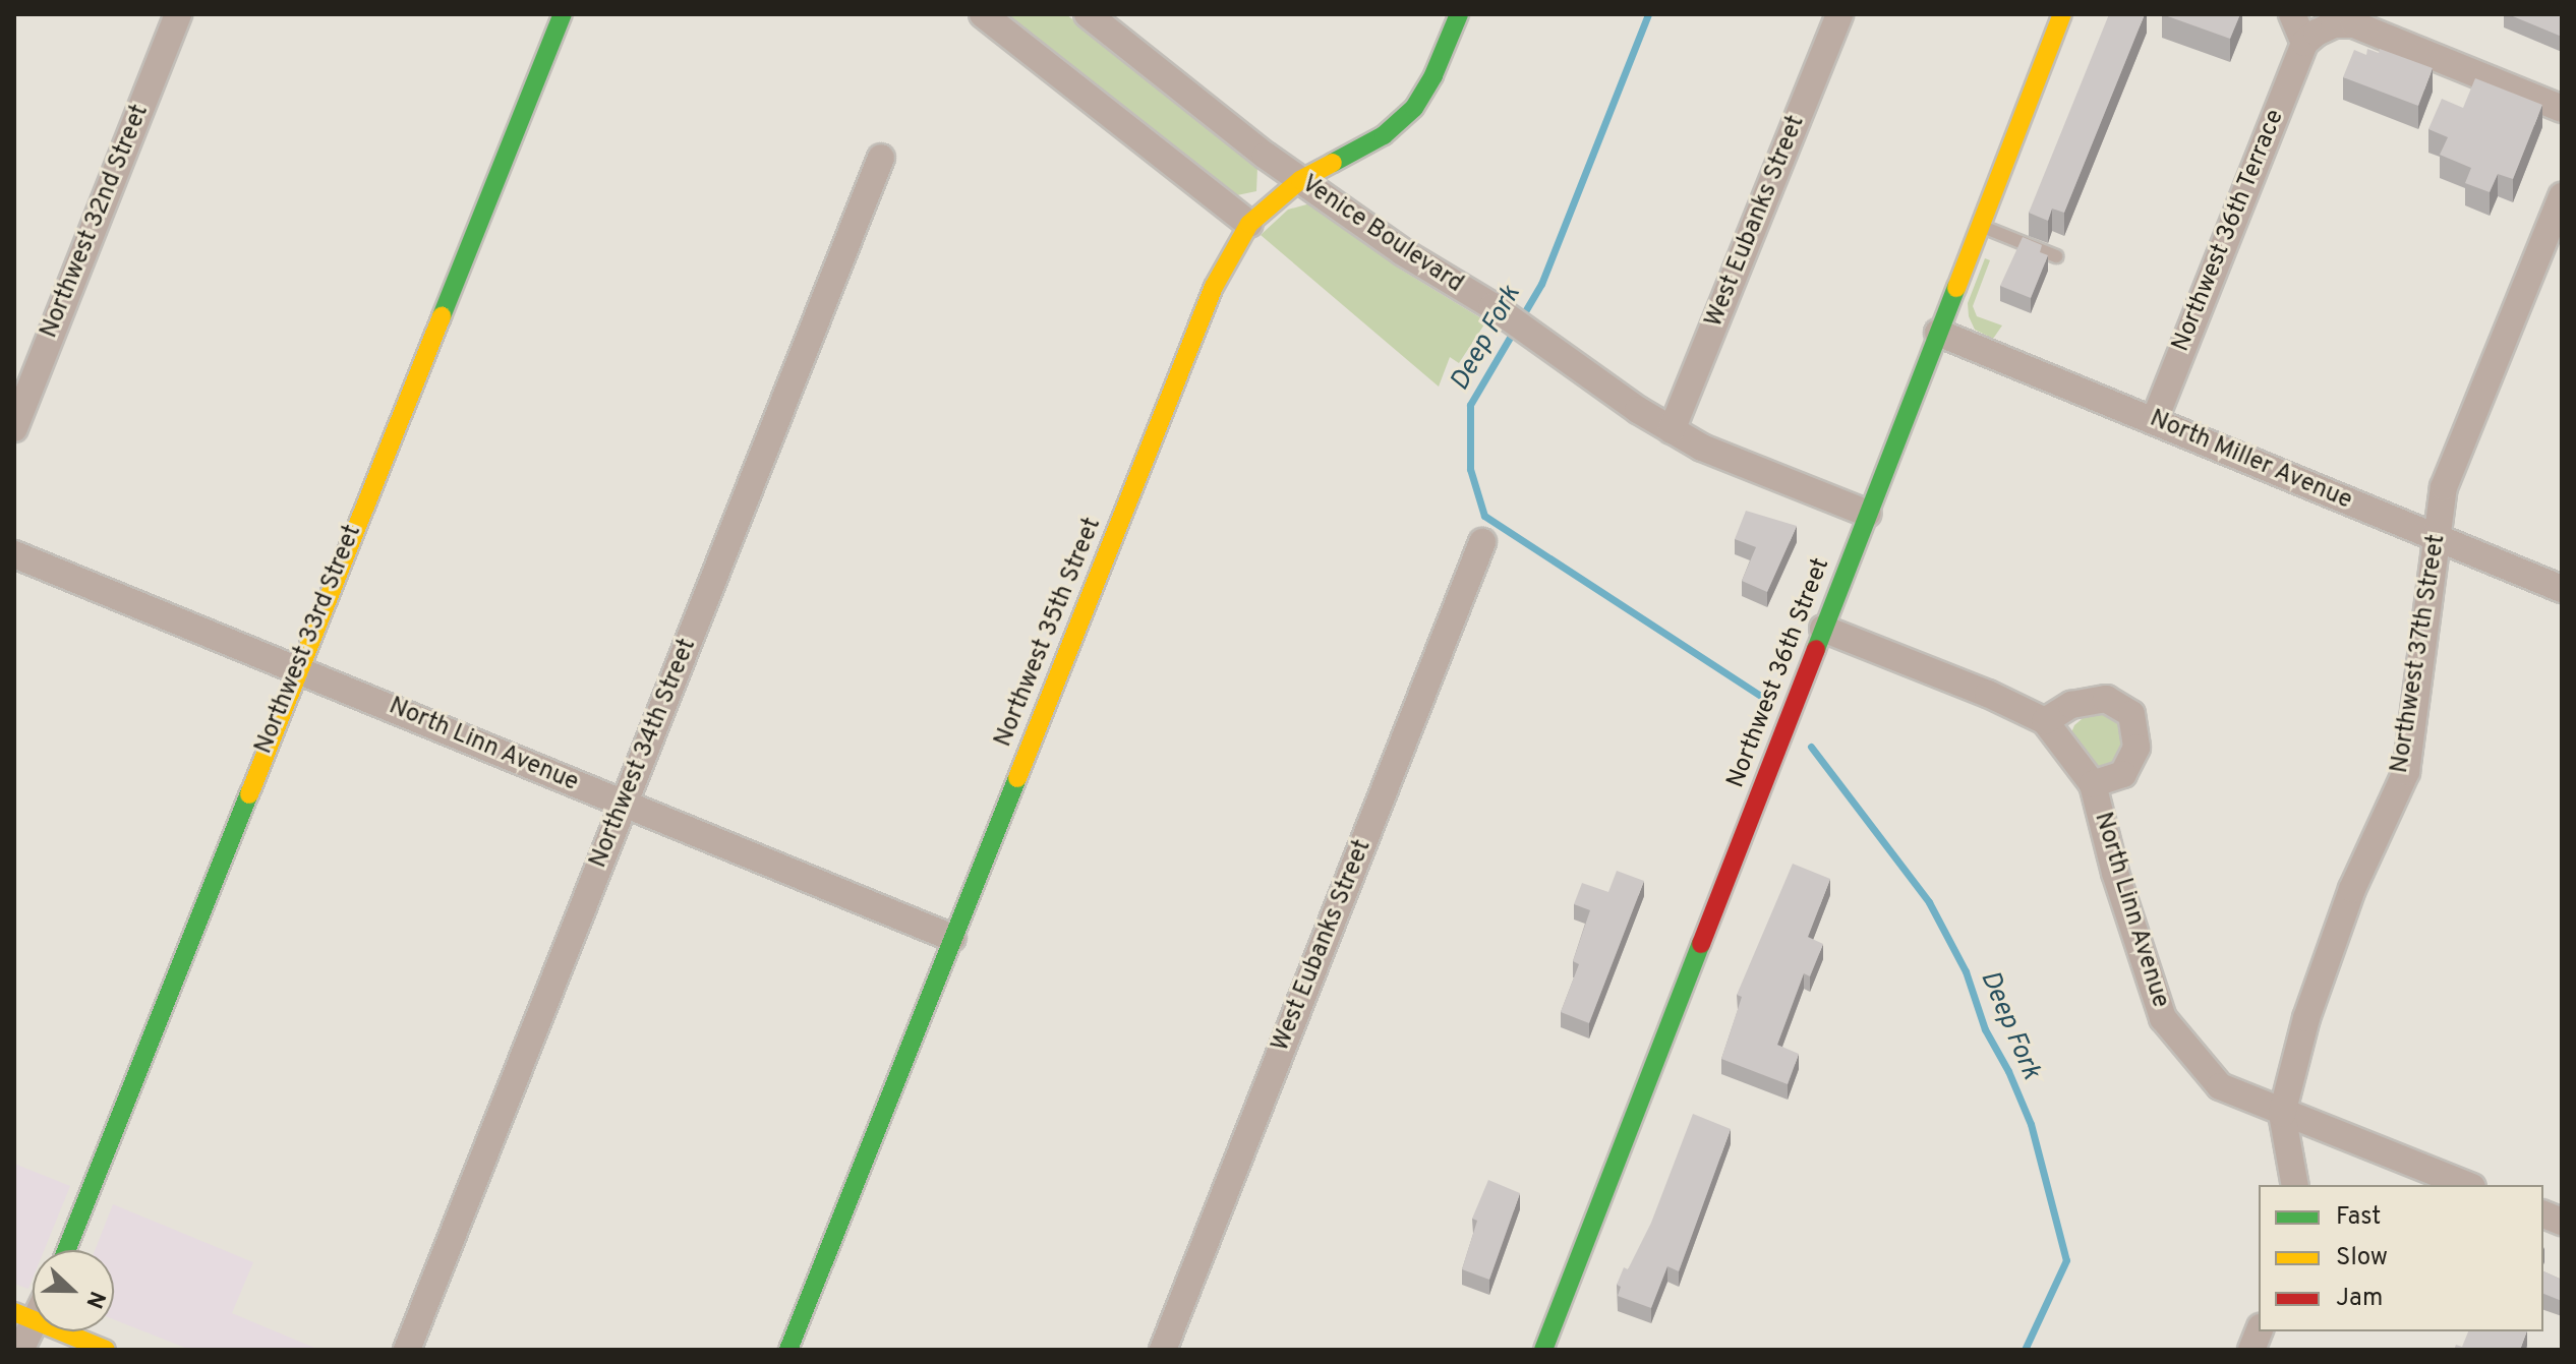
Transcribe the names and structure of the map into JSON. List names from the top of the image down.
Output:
{
  "streets": {
    "street": [
      "Northwest 32nd Street",
      "West Eubanks Street",
      "Northwest 36th Terrace",
      "Venice Boulevard",
      "North Miller Avenue",
      "Northwest 35th Street",
      "Northwest 33rd Street",
      "Northwest 37th Street",
      "Northwest 36th Street",
      "North Linn Avenue",
      "Northwest 34th Street"
    ]
  },
  "crossings": [
    ["West Eubanks Street", "Venice Boulevard"],
    ["Northwest 36th Terrace", "North Miller Avenue"],
    ["Venice Boulevard", "Northwest 35th Street"],
    ["Venice Boulevard", "Northwest 36th Street"],
    ["North Miller Avenue", "Northwest 37th Street"],
    ["North Miller Avenue", "Northwest 36th Street"],
    ["Northwest 35th Street", "North Linn Avenue"],
    ["Northwest 33rd Street", "North Linn Avenue"],
    ["Northwest 37th Street", "North Linn Avenue"],
    ["Northwest 36th Street", "North Linn Avenue"],
    ["North Linn Avenue", "Northwest 34th Street"]
  ],
  "water": ["Deep Fork"],
  "legend": ["Fast", "Slow", "Jam"],
  "north": "right"
}
